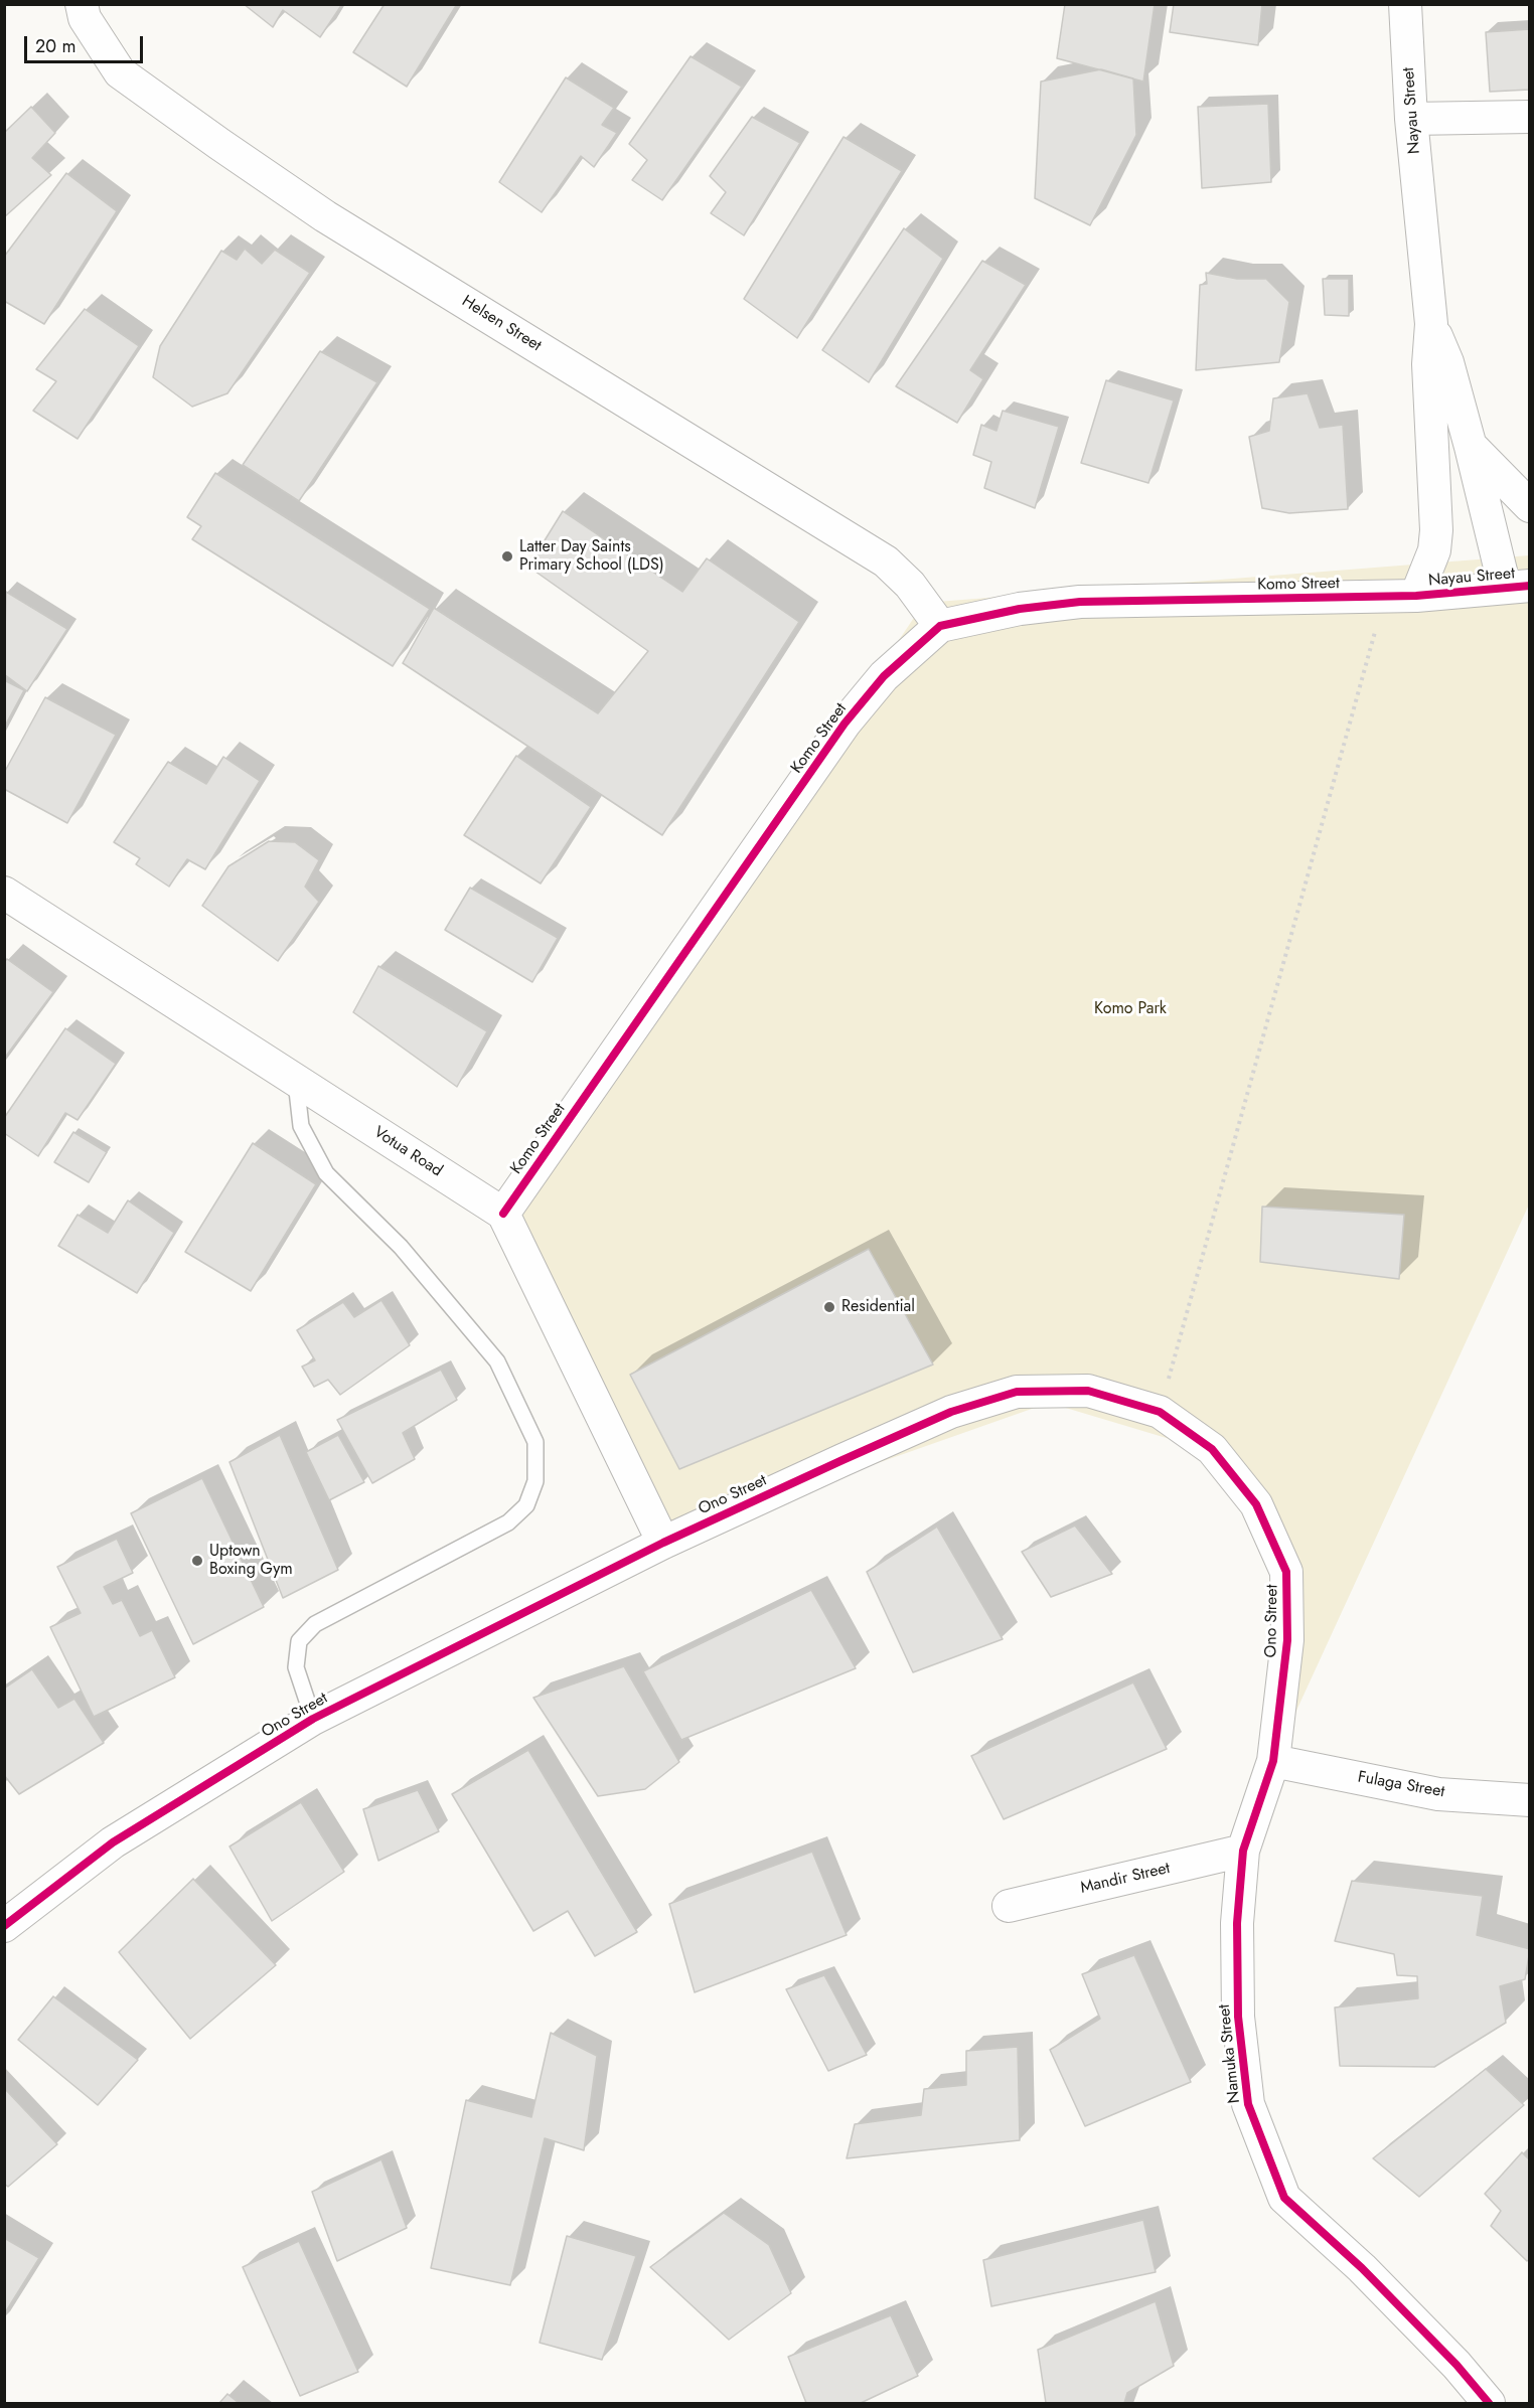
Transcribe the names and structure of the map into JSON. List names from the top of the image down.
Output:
{
  "streets": {
    "street": [
      "Nayau Street",
      "Helsen Street",
      "Komo Street",
      "Votua Road",
      "Ono Street",
      "Fulaga Street",
      "Mandir Street",
      "Namuka Street"
    ]
  },
  "crossings": [
    ["Nayau Street", "Komo Street"],
    ["Helsen Street", "Komo Street"],
    ["Komo Street", "Votua Road"],
    ["Ono Street", "Fulaga Street"],
    ["Ono Street", "Namuka Street"],
    ["Fulaga Street", "Namuka Street"],
    ["Mandir Street", "Namuka Street"]
  ],
  "parks": ["Komo Park"],
  "places": ["Latter Day Saints Primary School (LDS)", "Residential", "Uptown Boxing Gym"],
  "scale_bar": "20 m"
}
